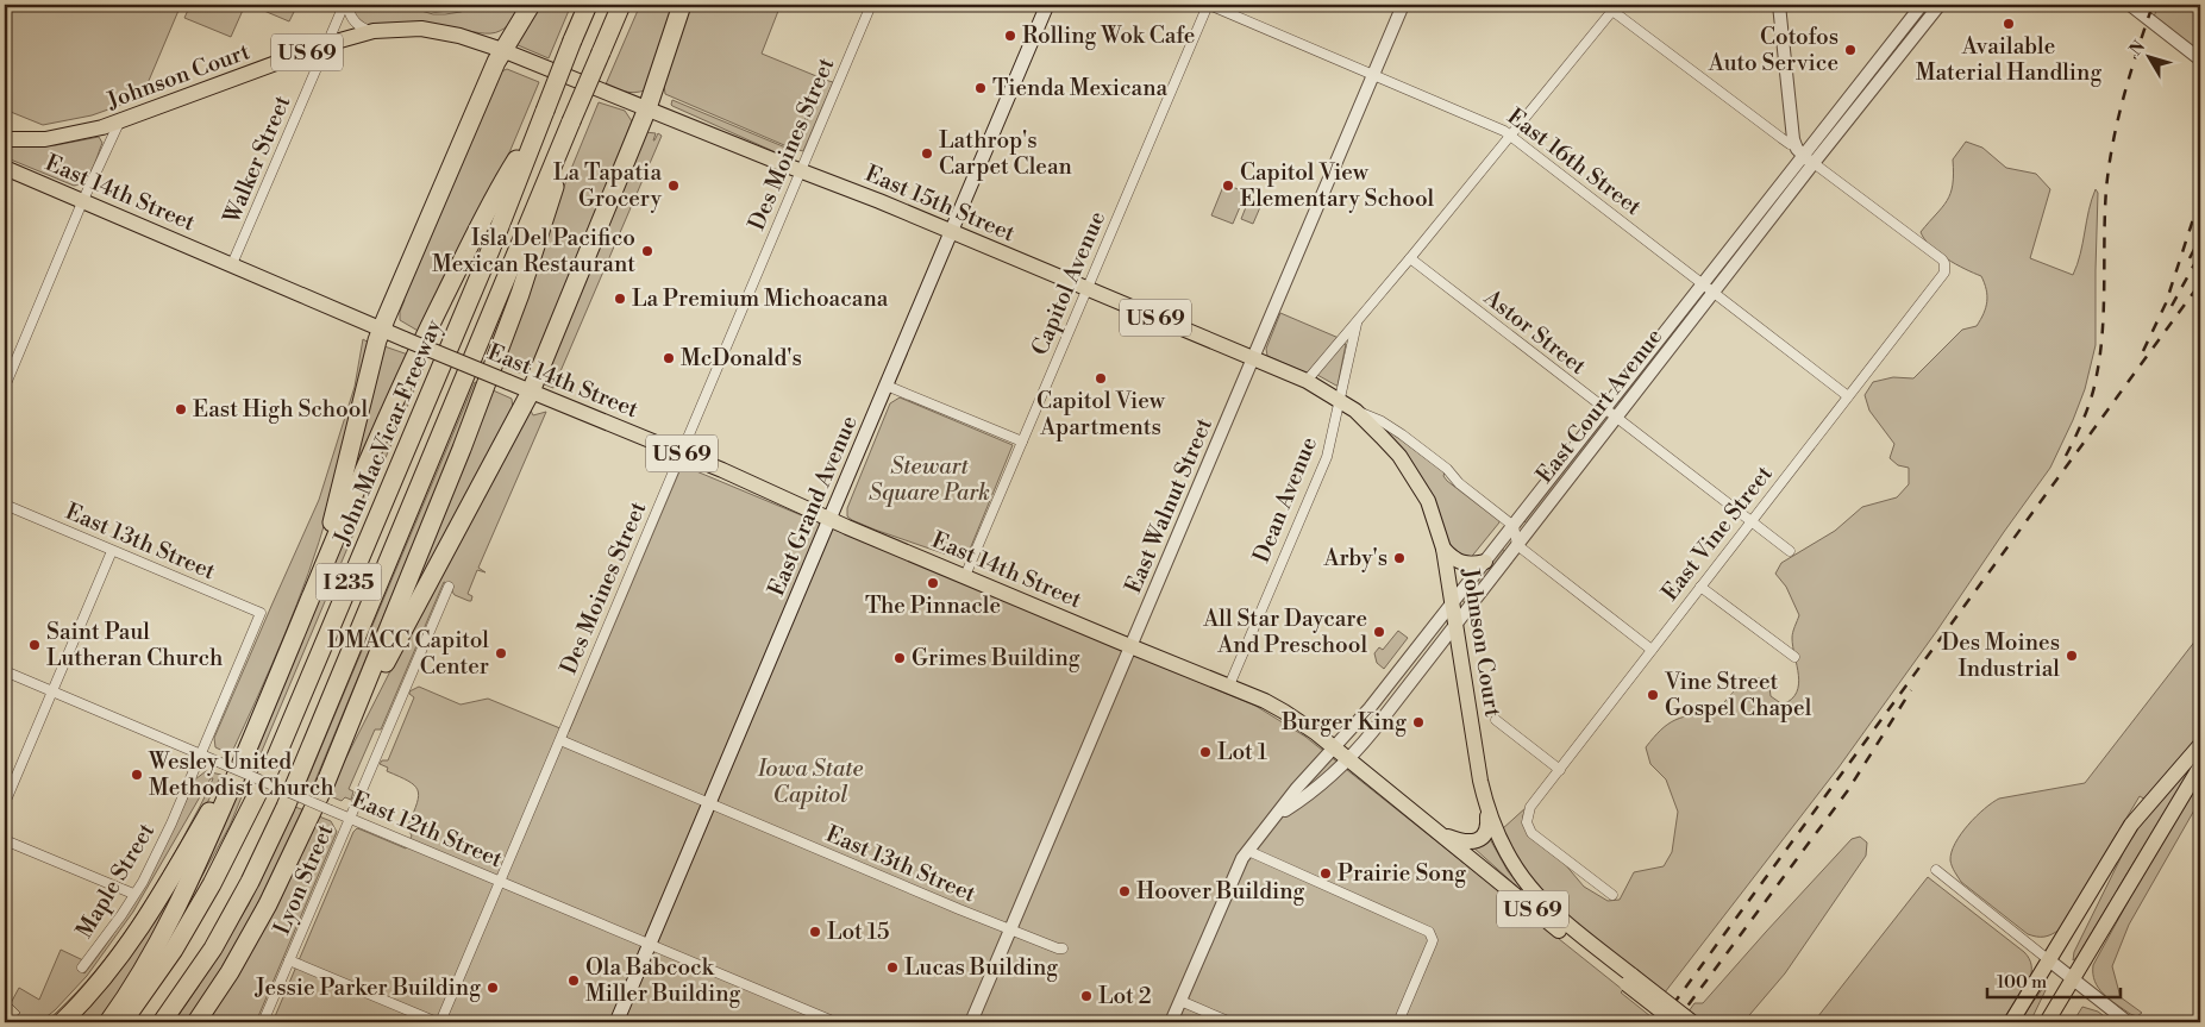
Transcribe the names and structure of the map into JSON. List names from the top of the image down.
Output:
{
  "streets": {
    "highway": ["John MacVicar Freeway", "I 235"],
    "main road": [
      "US 69",
      "Johnson Court",
      "East 14th Street",
      "East 15th Street",
      "East Grand Avenue"
    ],
    "street": [
      "Des Moines Street",
      "Walker Street",
      "East 16th Street",
      "Capitol Avenue",
      "Astor Street",
      "East Court Avenue",
      "Dean Avenue",
      "East Walnut Street",
      "East Vine Street",
      "East 13th Street",
      "East 12th Street",
      "Lyon Street",
      "Maple Street"
    ]
  },
  "crossings": [
    ["US 69", "Johnson Court"],
    ["US 69", "East 14th Street"],
    ["Johnson Court", "Walker Street"],
    ["Johnson Court", "East 15th Street"],
    ["Johnson Court", "East Court Avenue"],
    ["Des Moines Street", "East 14th Street"],
    ["Des Moines Street", "East 15th Street"],
    ["Des Moines Street", "East 13th Street"],
    ["Des Moines Street", "East 12th Street"],
    ["Walker Street", "East 14th Street"],
    ["East 16th Street", "Capitol Avenue"],
    ["East 16th Street", "East Court Avenue"],
    ["East 16th Street", "Dean Avenue"],
    ["East 16th Street", "East Walnut Street"],
    ["East 16th Street", "East Vine Street"],
    ["East 14th Street", "Capitol Avenue"],
    ["East 14th Street", "East Court Avenue"],
    ["East 14th Street", "Dean Avenue"],
    ["East 14th Street", "East Grand Avenue"],
    ["East 14th Street", "East Walnut Street"],
    ["East 15th Street", "Capitol Avenue"],
    ["East 15th Street", "East Court Avenue"],
    ["East 15th Street", "Dean Avenue"],
    ["East 15th Street", "East Grand Avenue"],
    ["East 15th Street", "East Walnut Street"],
    ["Astor Street", "East Court Avenue"],
    ["Astor Street", "Dean Avenue"],
    ["Astor Street", "East Vine Street"],
    ["East Court Avenue", "East Vine Street"],
    ["East Grand Avenue", "East 13th Street"],
    ["East Grand Avenue", "East 12th Street"],
    ["East Walnut Street", "East 13th Street"],
    ["East 13th Street", "Maple Street"],
    ["East 12th Street", "Lyon Street"],
    ["East 12th Street", "Maple Street"]
  ],
  "parks": ["Stewart Square Park", "Iowa State Capitol"],
  "places": [
    "Available Material Handling",
    "Rolling Wok Cafe",
    "Cotofos Auto Service",
    "Tienda Mexicana",
    "Lathrop's Carpet Clean",
    "La Tapatia Grocery",
    "Capitol View Elementary School",
    "Isla Del Pacifico Mexican Restaurant",
    "La Premium Michoacana",
    "McDonald's",
    "Capitol View Apartments",
    "East High School",
    "Arby's",
    "The Pinnacle",
    "All Star Daycare And Preschool",
    "Saint Paul Lutheran Church",
    "DMACC Capitol Center",
    "Des Moines Industrial",
    "Grimes Building",
    "Vine Street Gospel Chapel",
    "Burger King",
    "Lot 1",
    "Wesley United Methodist Church",
    "Prairie Song",
    "Hoover Building",
    "Lot 15",
    "Lucas Building",
    "Ola Babcock Miller Building",
    "Jessie Parker Building",
    "Lot 2"
  ],
  "scale_bar": "100 m",
  "north": "top left"
}
